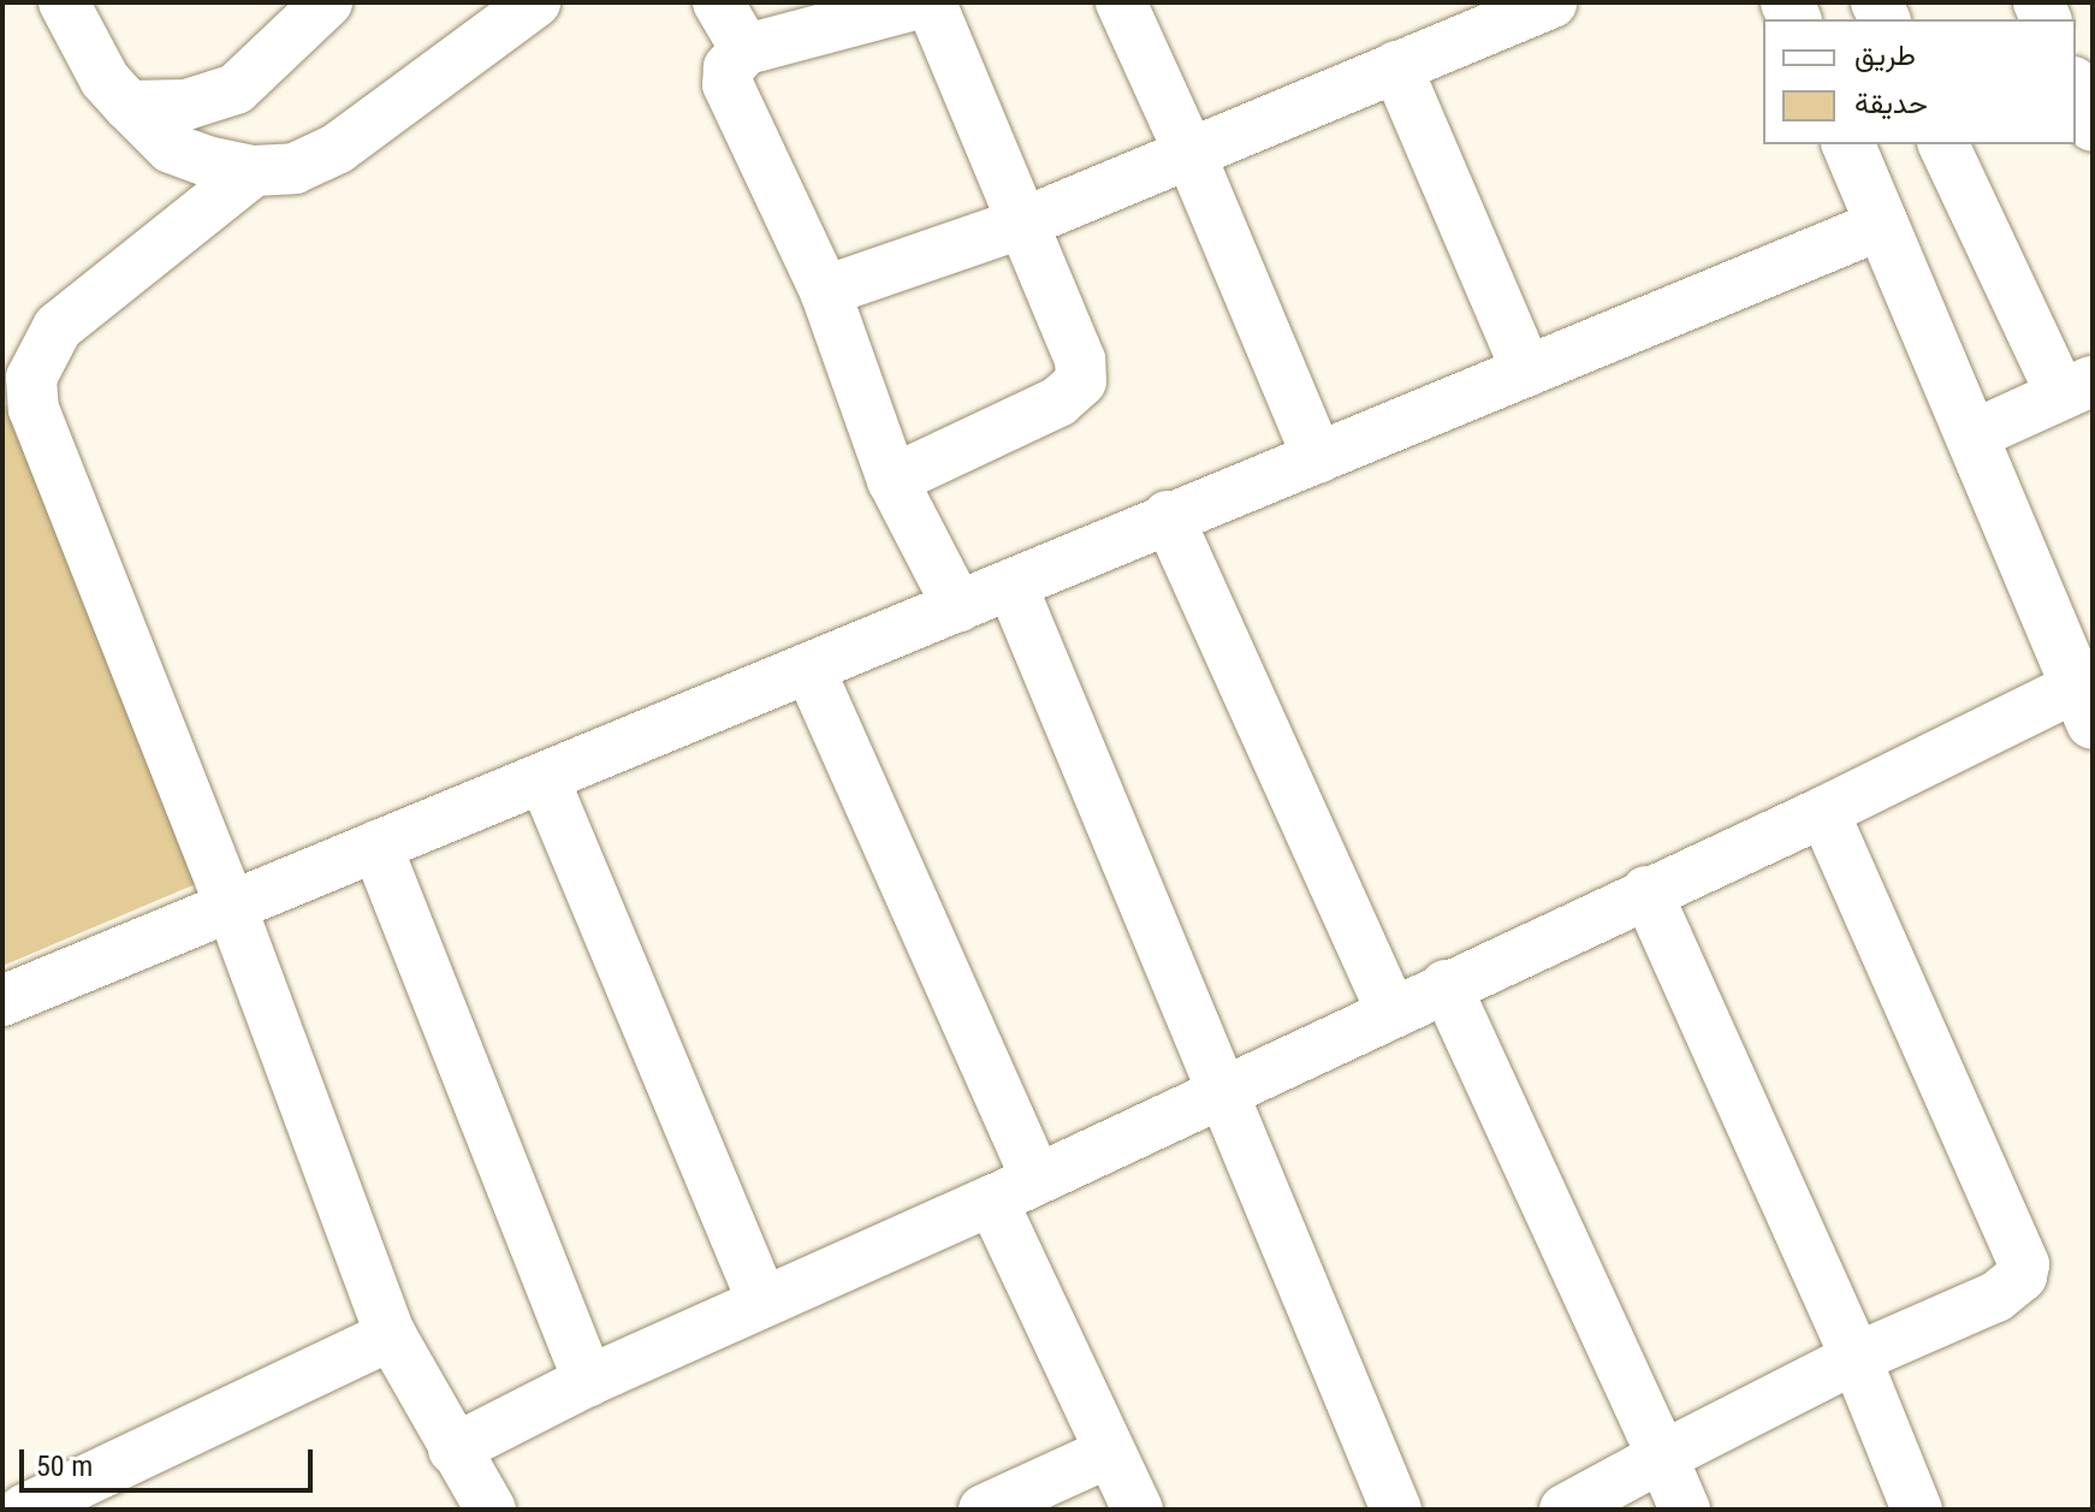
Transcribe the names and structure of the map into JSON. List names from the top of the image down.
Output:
{
  "legend": ["طريق", "حديقة"],
  "scale_bar": "50 m"
}
